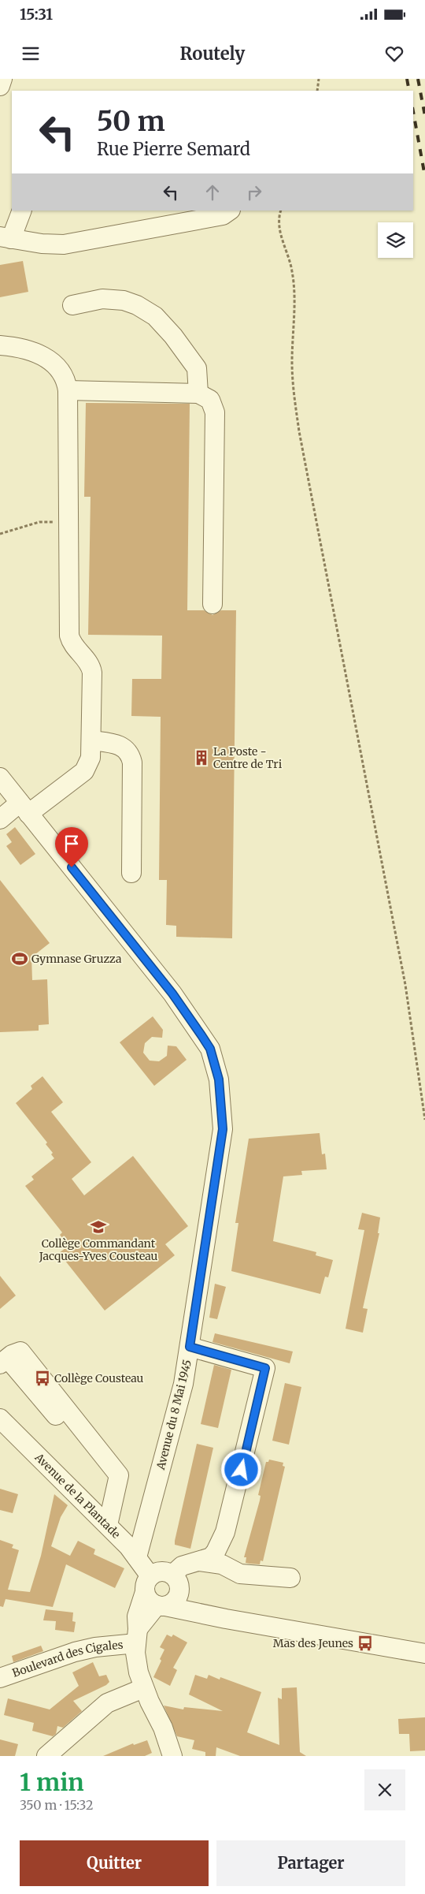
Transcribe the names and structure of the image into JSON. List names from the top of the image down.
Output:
{
  "streets": {
    "street": ["Avenue du 8 Mai 1945", "Avenue de la Plantade", "Boulevard des Cigales"]
  },
  "crossings": [
    ["Avenue du 8 Mai 1945", "Avenue de la Plantade"]
  ],
  "places": {
    "building": ["La Poste - Centre de Tri"],
    "sports": ["Gymnase Gruzza"],
    "school or university": ["Collège Commandant Jacques-Yves Cousteau"],
    "bus stop": ["Collège Cousteau", "Mas des Jeunes"]
  },
  "page": {
    "status": "15:31",
    "header": "Routely",
    "turn": ["50 m", "Rue Pierre Semard"],
    "heading": ["1 min", "350 m · 15:32"],
    "buttons": ["Quitter", "Partager"]
  }
}
